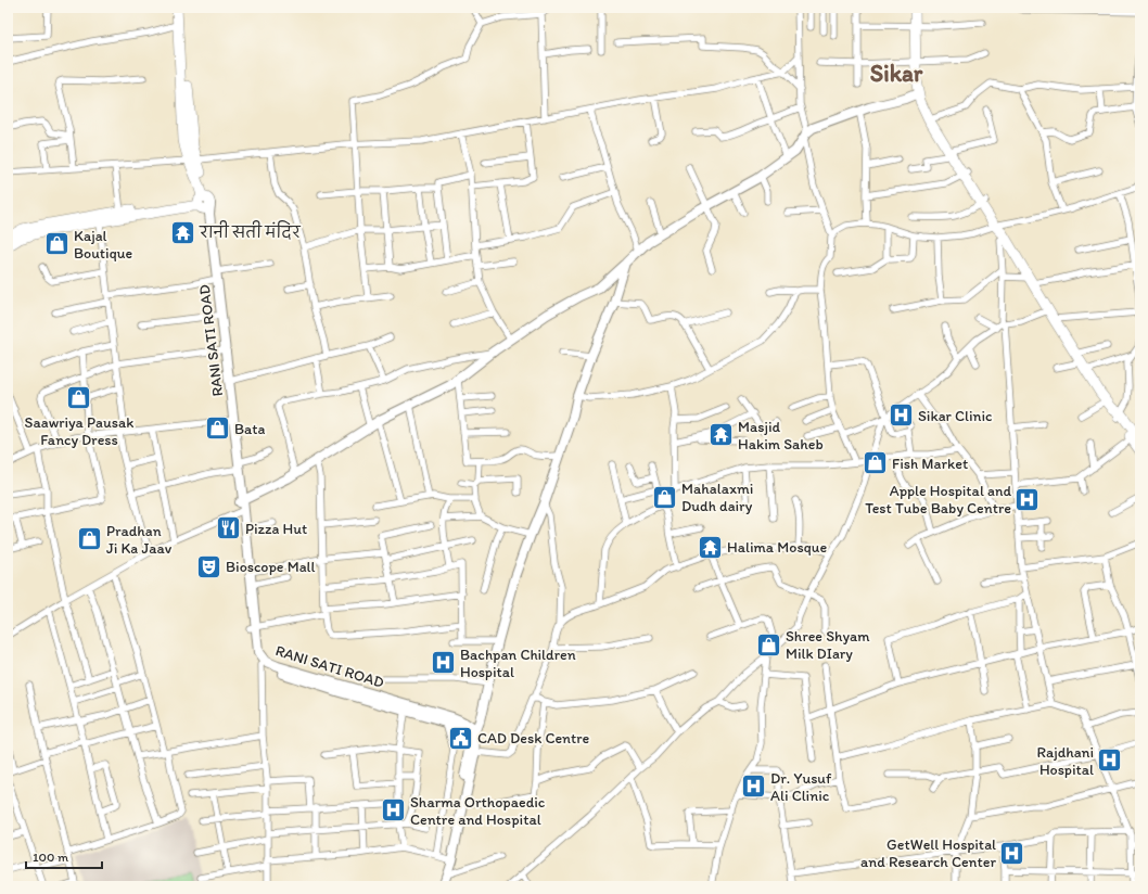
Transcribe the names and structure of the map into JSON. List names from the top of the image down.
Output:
{
  "streets": {
    "street": ["RANI SATI ROAD"]
  },
  "districts": ["Sikar"],
  "places": {
    "temple": ["रानी सती मंदिर", "Masjid Hakim Saheb", "Halima Mosque"],
    "shop": [
      "Kajal Boutique",
      "Saawriya Pausak Fancy Dress",
      "Bata",
      "Fish Market",
      "Mahalaxmi Dudh dairy",
      "Pradhan Ji Ka Jaav",
      "Shree Shyam Milk DIary"
    ],
    "hospital": [
      "Sikar Clinic",
      "Apple Hospital and Test Tube Baby Centre",
      "Bachpan Children Hospital",
      "Rajdhani Hospital",
      "Dr. Yusuf Ali Clinic",
      "Sharma Orthopaedic Centre and Hospital",
      "GetWell Hospital and Research Center"
    ],
    "restaurant": ["Pizza Hut"],
    "theatre": ["Bioscope Mall"],
    "public building": ["CAD Desk Centre"]
  },
  "scale_bar": "100 m"
}
